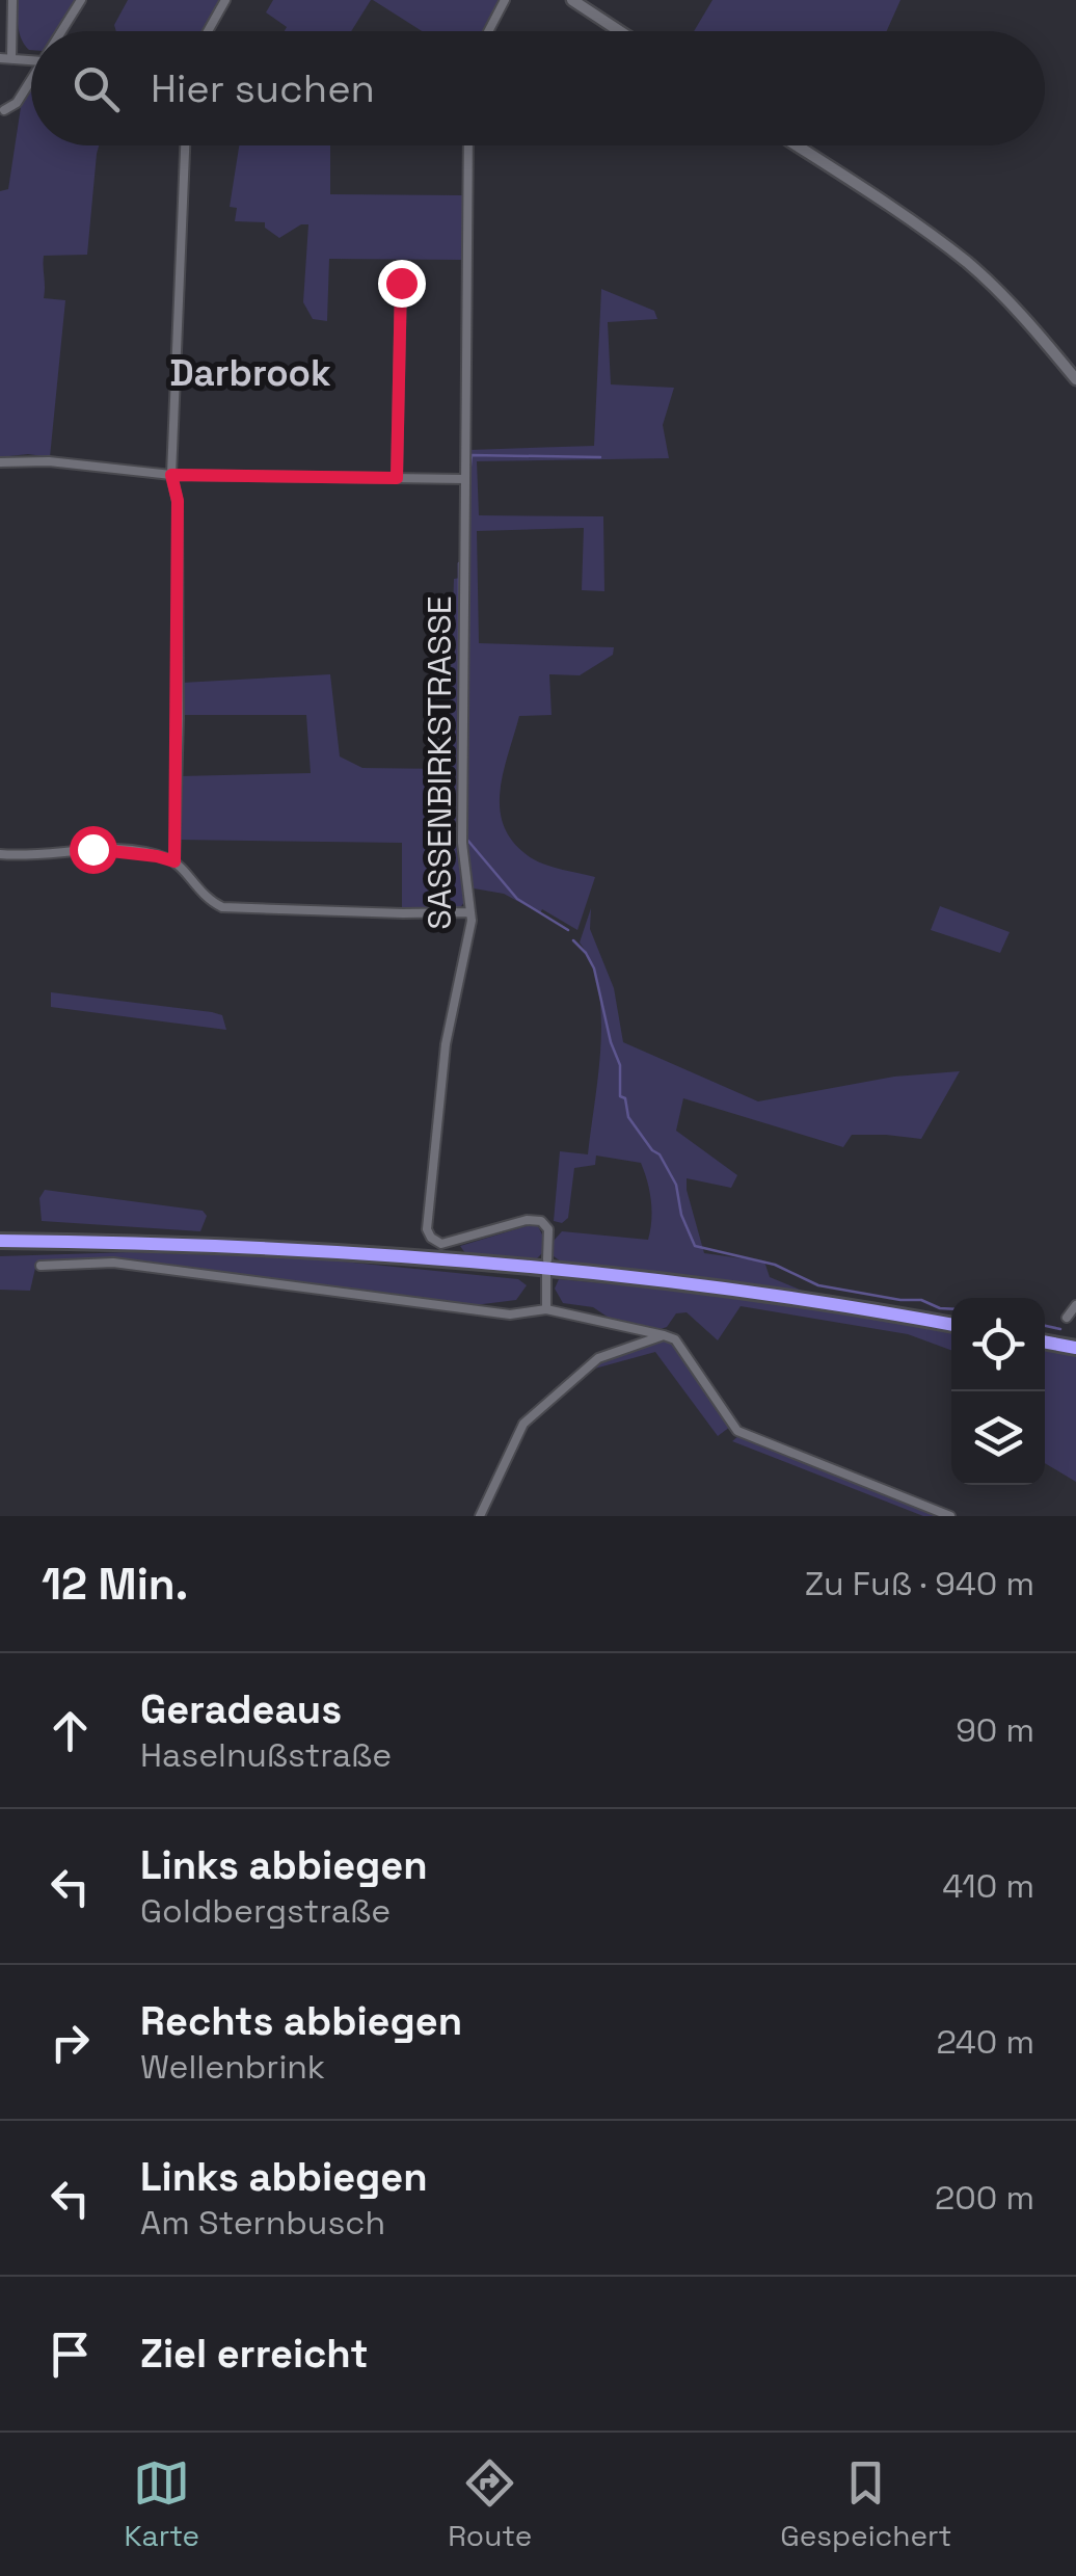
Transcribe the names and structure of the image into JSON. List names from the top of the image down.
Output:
{
  "streets": {
    "street": ["SASSENBIRKSTRASSE"]
  },
  "districts": ["Darbrook"],
  "page": {
    "search": "Hier suchen",
    "heading": ["12 Min.", "Zu Fuß · 940 m"],
    "list": [
      ["Geradeaus", "Haselnußstraße", "90 m"],
      ["Links abbiegen", "Goldbergstraße", "410 m"],
      ["Rechts abbiegen", "Wellenbrink", "240 m"],
      ["Links abbiegen", "Am Sternbusch", "200 m"],
      "Ziel erreicht"
    ],
    "nav": ["Karte", "Route", "Gespeichert"]
  }
}
